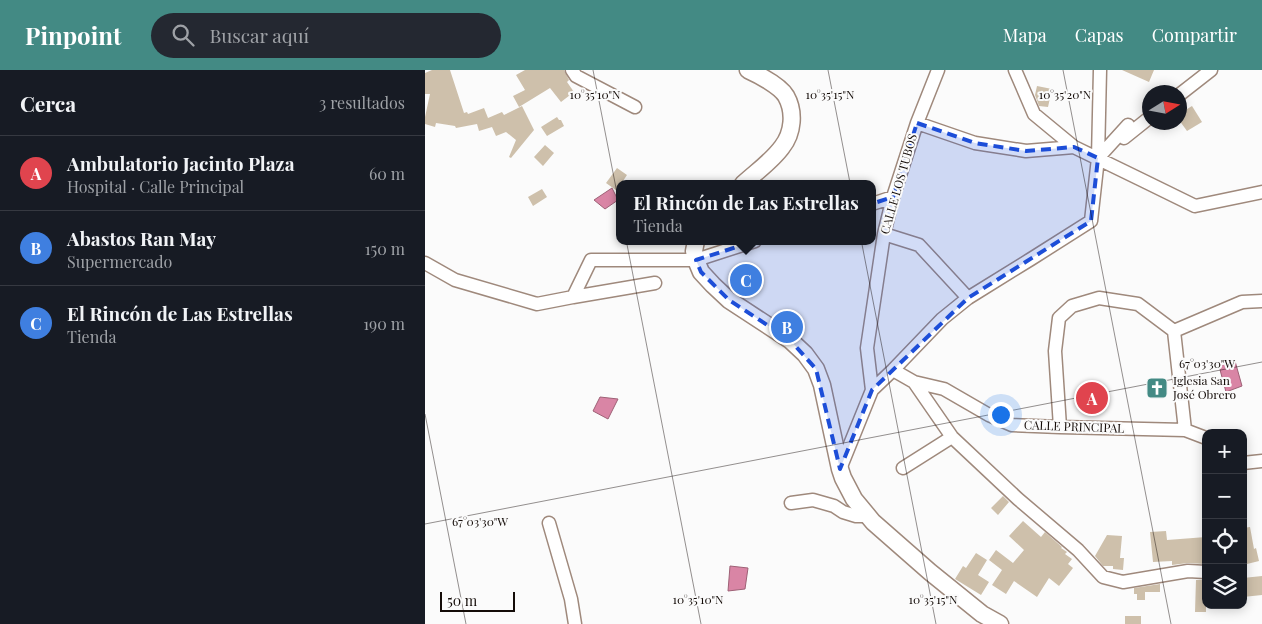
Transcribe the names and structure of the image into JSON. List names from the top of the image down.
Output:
{
  "streets": {
    "street": ["CALLE LOS TUBOS", "CALLE PRINCIPAL"]
  },
  "places": {
    "church": ["Iglesia San José Obrero"]
  },
  "scale_bar": "50 m",
  "north": "right",
  "page": {
    "header": "Pinpoint",
    "search": "Buscar aquí",
    "nav": ["Mapa", "Capas", "Compartir"],
    "heading": ["Cerca", "3 resultados"],
    "list": [
      {
        "mark": "A",
        "name": "Ambulatorio Jacinto Plaza",
        "note": "Hospital · Calle Principal",
        "value": "60 m"
      },
      {
        "mark": "B",
        "name": "Abastos Ran May",
        "note": "Supermercado",
        "value": "150 m"
      },
      {
        "mark": "C",
        "name": "El Rincón de Las Estrellas",
        "note": "Tienda",
        "value": "190 m"
      }
    ],
    "popup": ["El Rincón de Las Estrellas", "Tienda"],
    "pins": ["C", "B", "A"],
    "map_buttons": ["+", "−"],
    "scale": "50 m"
  },
  "coordinates": [
    "10°35'10\"N",
    "10°35'15\"N",
    "10°35'20\"N",
    "67°03'30\"W"
  ]
}
